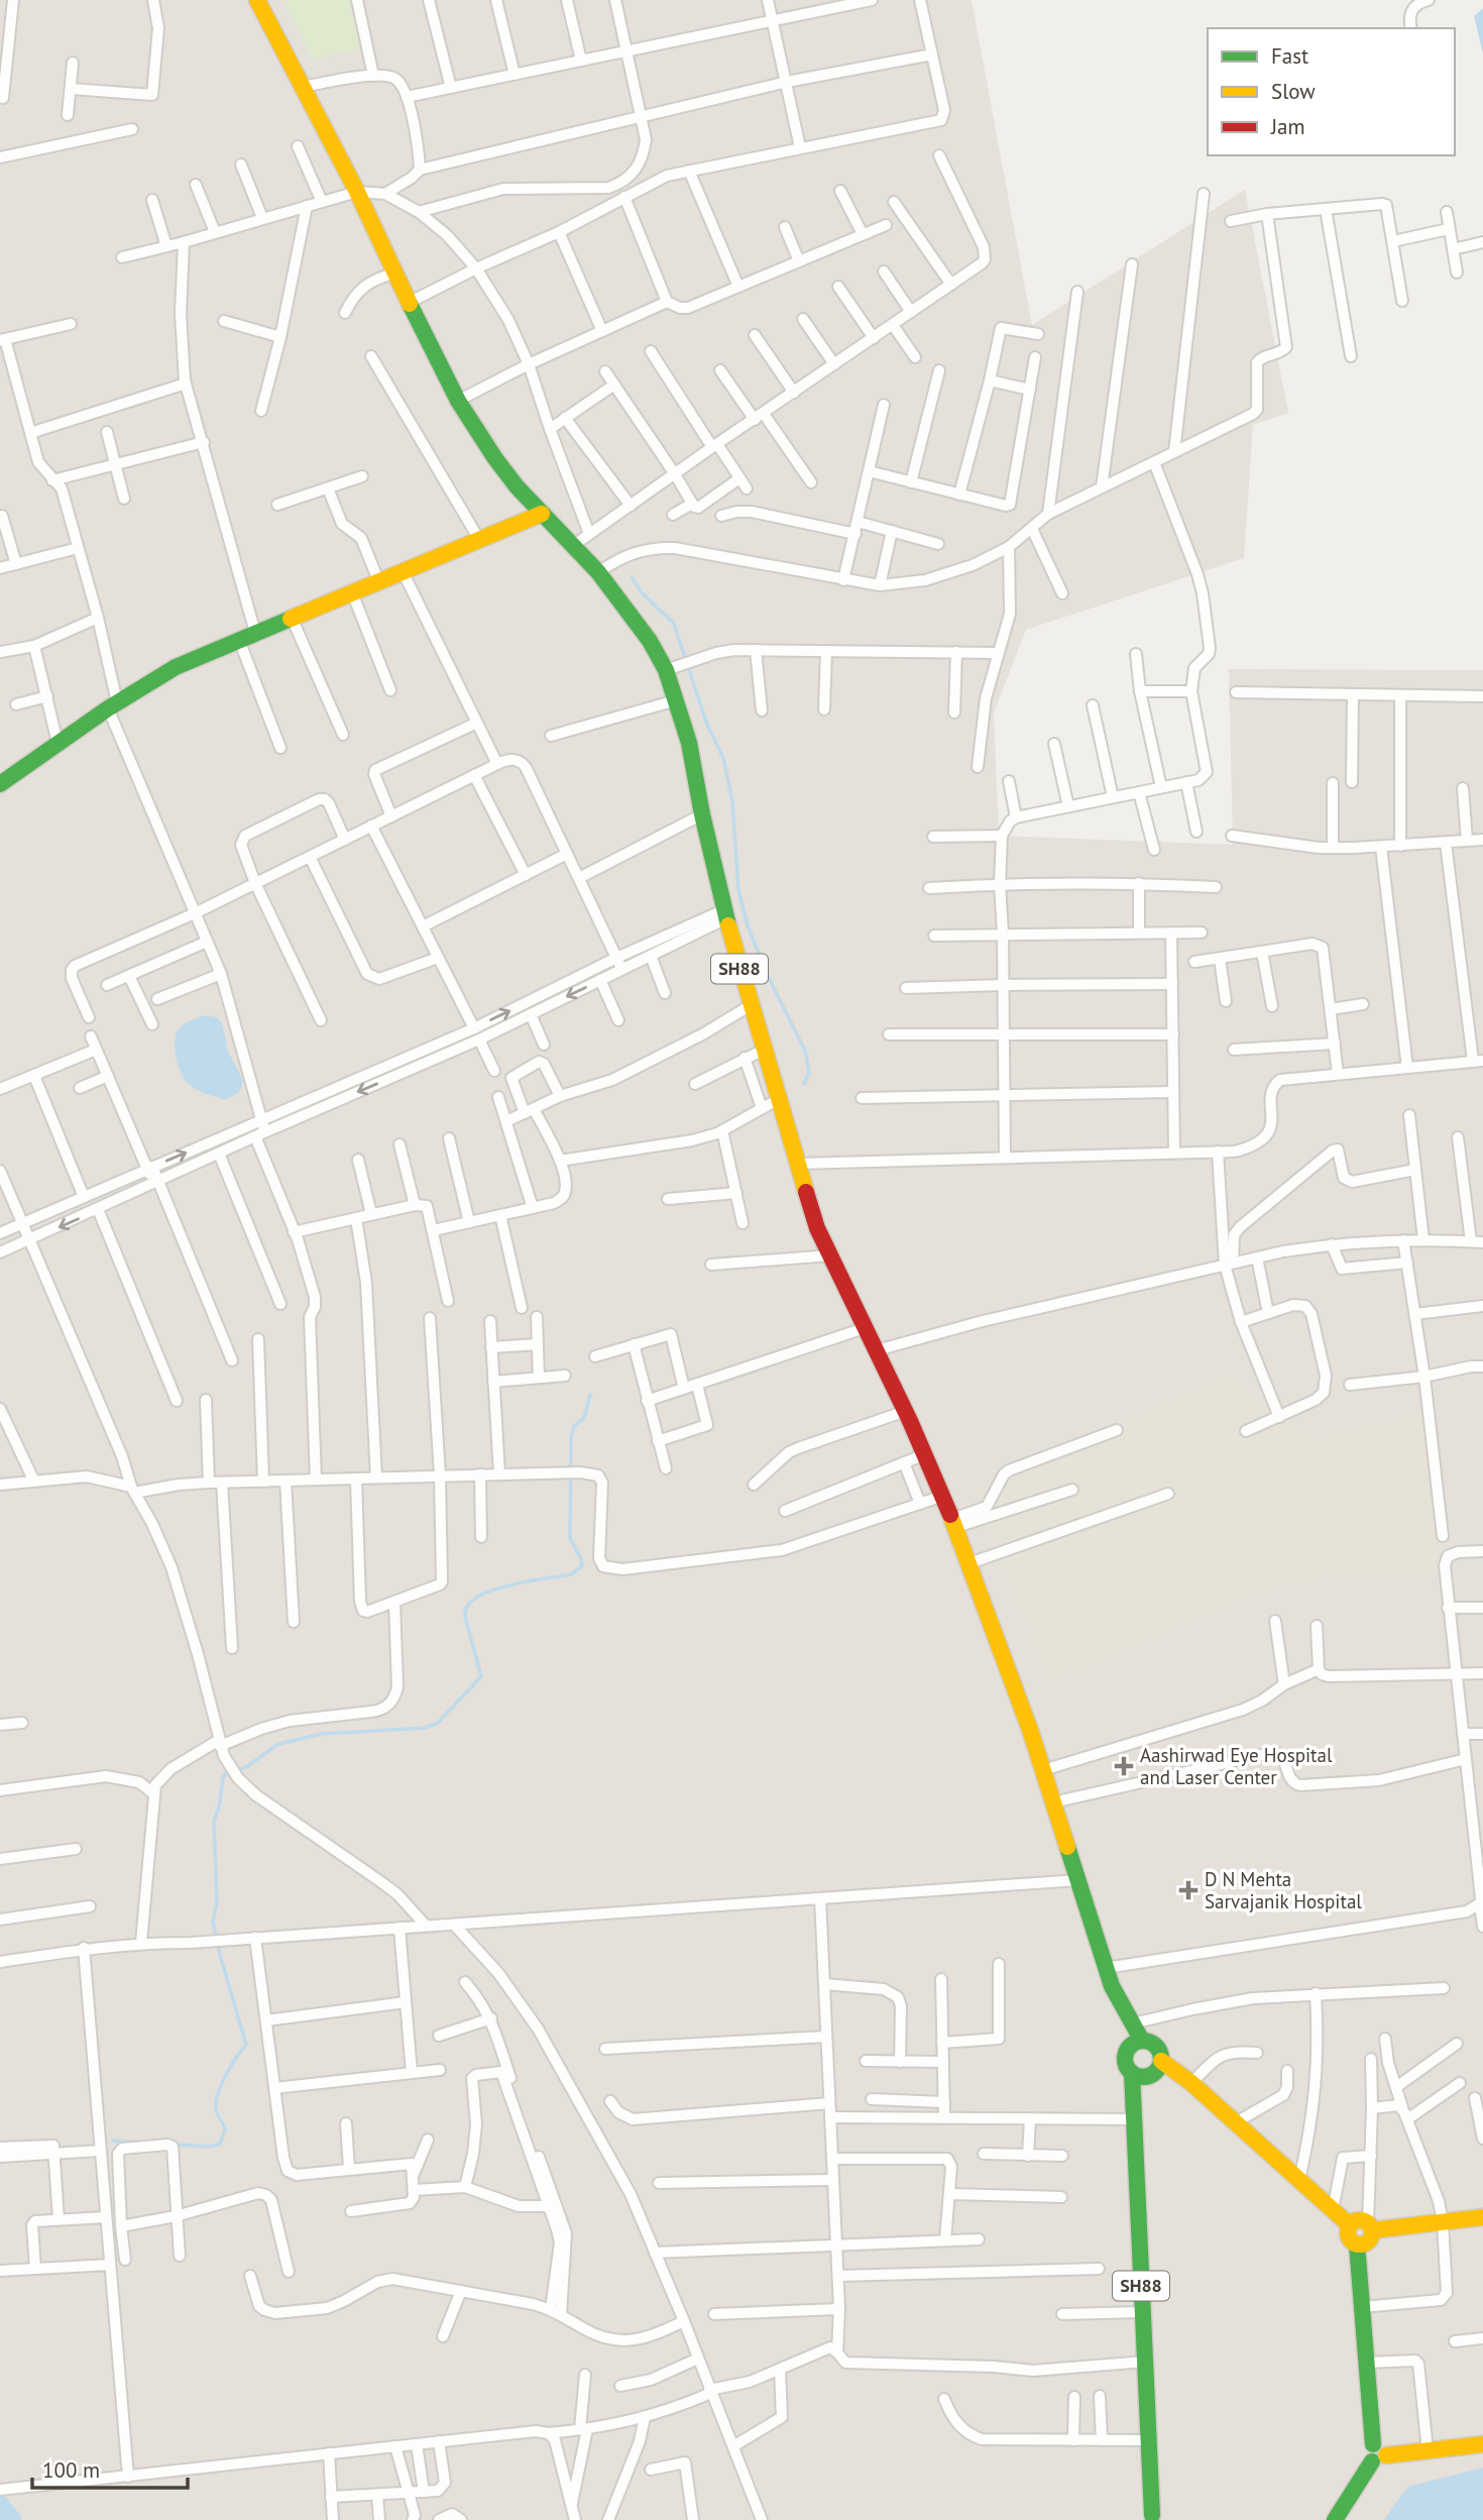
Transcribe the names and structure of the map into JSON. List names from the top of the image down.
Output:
{
  "streets": {
    "main road": ["SH88"]
  },
  "places": {
    "health": ["Aashirwad Eye Hospital and Laser Center", "D N Mehta Sarvajanik Hospital"]
  },
  "legend": ["Fast", "Slow", "Jam"],
  "scale_bar": "100 m"
}
